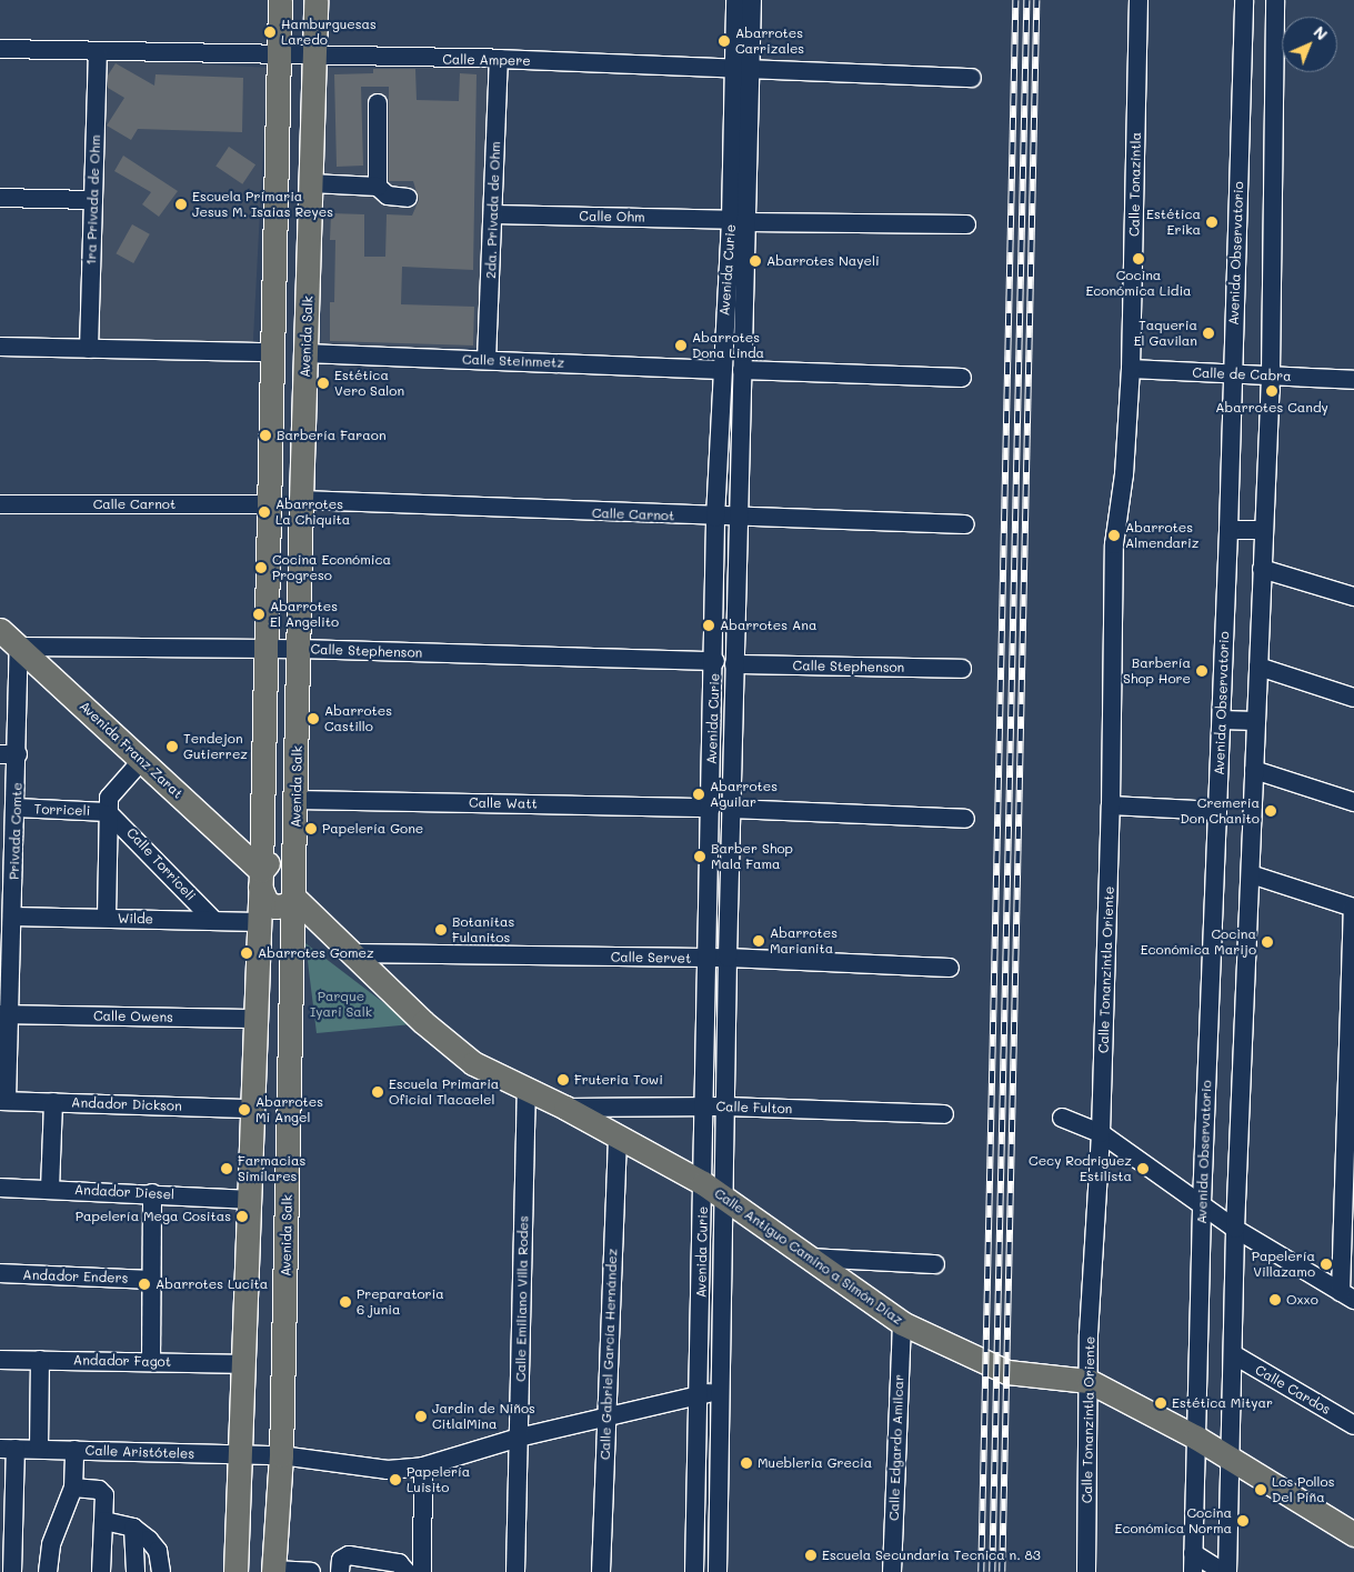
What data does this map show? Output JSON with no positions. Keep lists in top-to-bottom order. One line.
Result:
{"streets":{"main road":["Avenida Salk","Avenida Franz Zarat","Calle Antiguo Camino a Simón Díaz"],"street":["Calle Ampere","Calle Tonazintla","1ra Privada de Ohm","2da. Privada de Ohm","Calle Ohm","Avenida Observatorio","Avenida Curie","Calle Steinmetz","Calle de Cabra","Calle Carnot","Calle Stephenson","Calle Watt","Torriceli","Privada Comte","Calle Torriceli","Wilde","Calle Servet","Calle Tonanzintla Oriente","Calle Owens","Andador Dickson","Calle Fulton","Andador Diesel","Andador Enders","Calle Emiliano Villa Rodes","Calle Gabriel García Hernández","Andador Fagot","Calle Cardos","Calle Edgardo Amilcar","Calle Aristóteles"]},"crossings":[["Calle Ampere","1ra Privada de Ohm"],["Calle Ampere","2da. Privada de Ohm"],["Calle Ampere","Avenida Curie"],["Calle Ampere","Avenida Salk"],["Calle Tonazintla","Calle de Cabra"],["Calle Tonazintla","Calle Tonanzintla Oriente"],["2da. Privada de Ohm","Calle Ohm"],["2da. Privada de Ohm","Calle Steinmetz"],["Calle Ohm","Avenida Curie"],["Avenida Observatorio","Calle de Cabra"],["Avenida Observatorio","Calle Antiguo Camino a Simón Díaz"],["Avenida Curie","Calle Steinmetz"],["Avenida Curie","Calle Carnot"],["Avenida Curie","Calle Stephenson"],["Avenida Curie","Calle Watt"],["Avenida Curie","Calle Servet"],["Avenida Curie","Calle Fulton"],["Avenida Curie","Calle Antiguo Camino a Simón Díaz"],["Avenida Curie","Calle Aristóteles"],["Avenida Salk","Calle Steinmetz"],["Avenida Salk","Calle Carnot"],["Avenida Salk","Calle Stephenson"],["Avenida Salk","Avenida Franz Zarat"],["Avenida Salk","Calle Watt"],["Avenida Salk","Calle Aristóteles"],["Calle de Cabra","Calle Tonanzintla Oriente"],["Calle Stephenson","Avenida Franz Zarat"],["Calle Stephenson","Privada Comte"],["Avenida Franz Zarat","Privada Comte"],["Avenida Franz Zarat","Calle Torriceli"],["Torriceli","Privada Comte"],["Torriceli","Calle Torriceli"],["Privada Comte","Wilde"],["Privada Comte","Calle Owens"],["Privada Comte","Andador Dickson"],["Calle Torriceli","Wilde"],["Calle Tonanzintla Oriente","Calle Antiguo Camino a Simón Díaz"],["Calle Fulton","Calle Antiguo Camino a Simón Díaz"],["Calle Antiguo Camino a Simón Díaz","Calle Gabriel García Hernández"],["Calle Antiguo Camino a Simón Díaz","Calle Edgardo Amilcar"],["Calle Emiliano Villa Rodes","Calle Aristóteles"],["Calle Gabriel García Hernández","Calle Aristóteles"]],"parks":["Parque Iyari Salk"],"places":["Hamburguesas Laredo","Abarrotes Carrizales","Escuela Primaria Jesus M. Isaias Reyes","Estética Erika","Cocina Económica Lidia","Abarrotes Nayeli","Taqueria El Gavilan","Abarrotes Dona Linda","Estética Vero Salon","Abarrotes Candy","Barbería Faraon","Abarrotes La Chiquita","Abarrotes Almendariz","Cocina Económica Progreso","Abarrotes El Angelito","Abarrotes Ana","Barbería Shop Hore","Abarrotes Castillo","Tendejon Gutierrez","Abarrotes Aguilar","Cremeria Don Chanito","Papelería Gone","Barber Shop Mala Fama","Botanitas Fulanitos","Abarrotes Marianita","Cocina Económica Marijo","Abarrotes Gomez","Fruteria Towi","Escuela Primaria Oficial Tlacaelel","Abarrotes Mi Angel","Farmacias Similares","Cecy Rodriguez Estilista","Papelería Mega Cositas","Papelería Villazamo","Abarrotes Lucita","Oxxo","Preparatoria 6 junia","Estética Mityar","Jardin de Niños CitlalMina","Muebleria Grecia","Papelería Luisito","Los Pollos Del Piña","Cocina Económica Norma","Escuela Secundaria Tecnica n. 83"],"north":"top right"}
